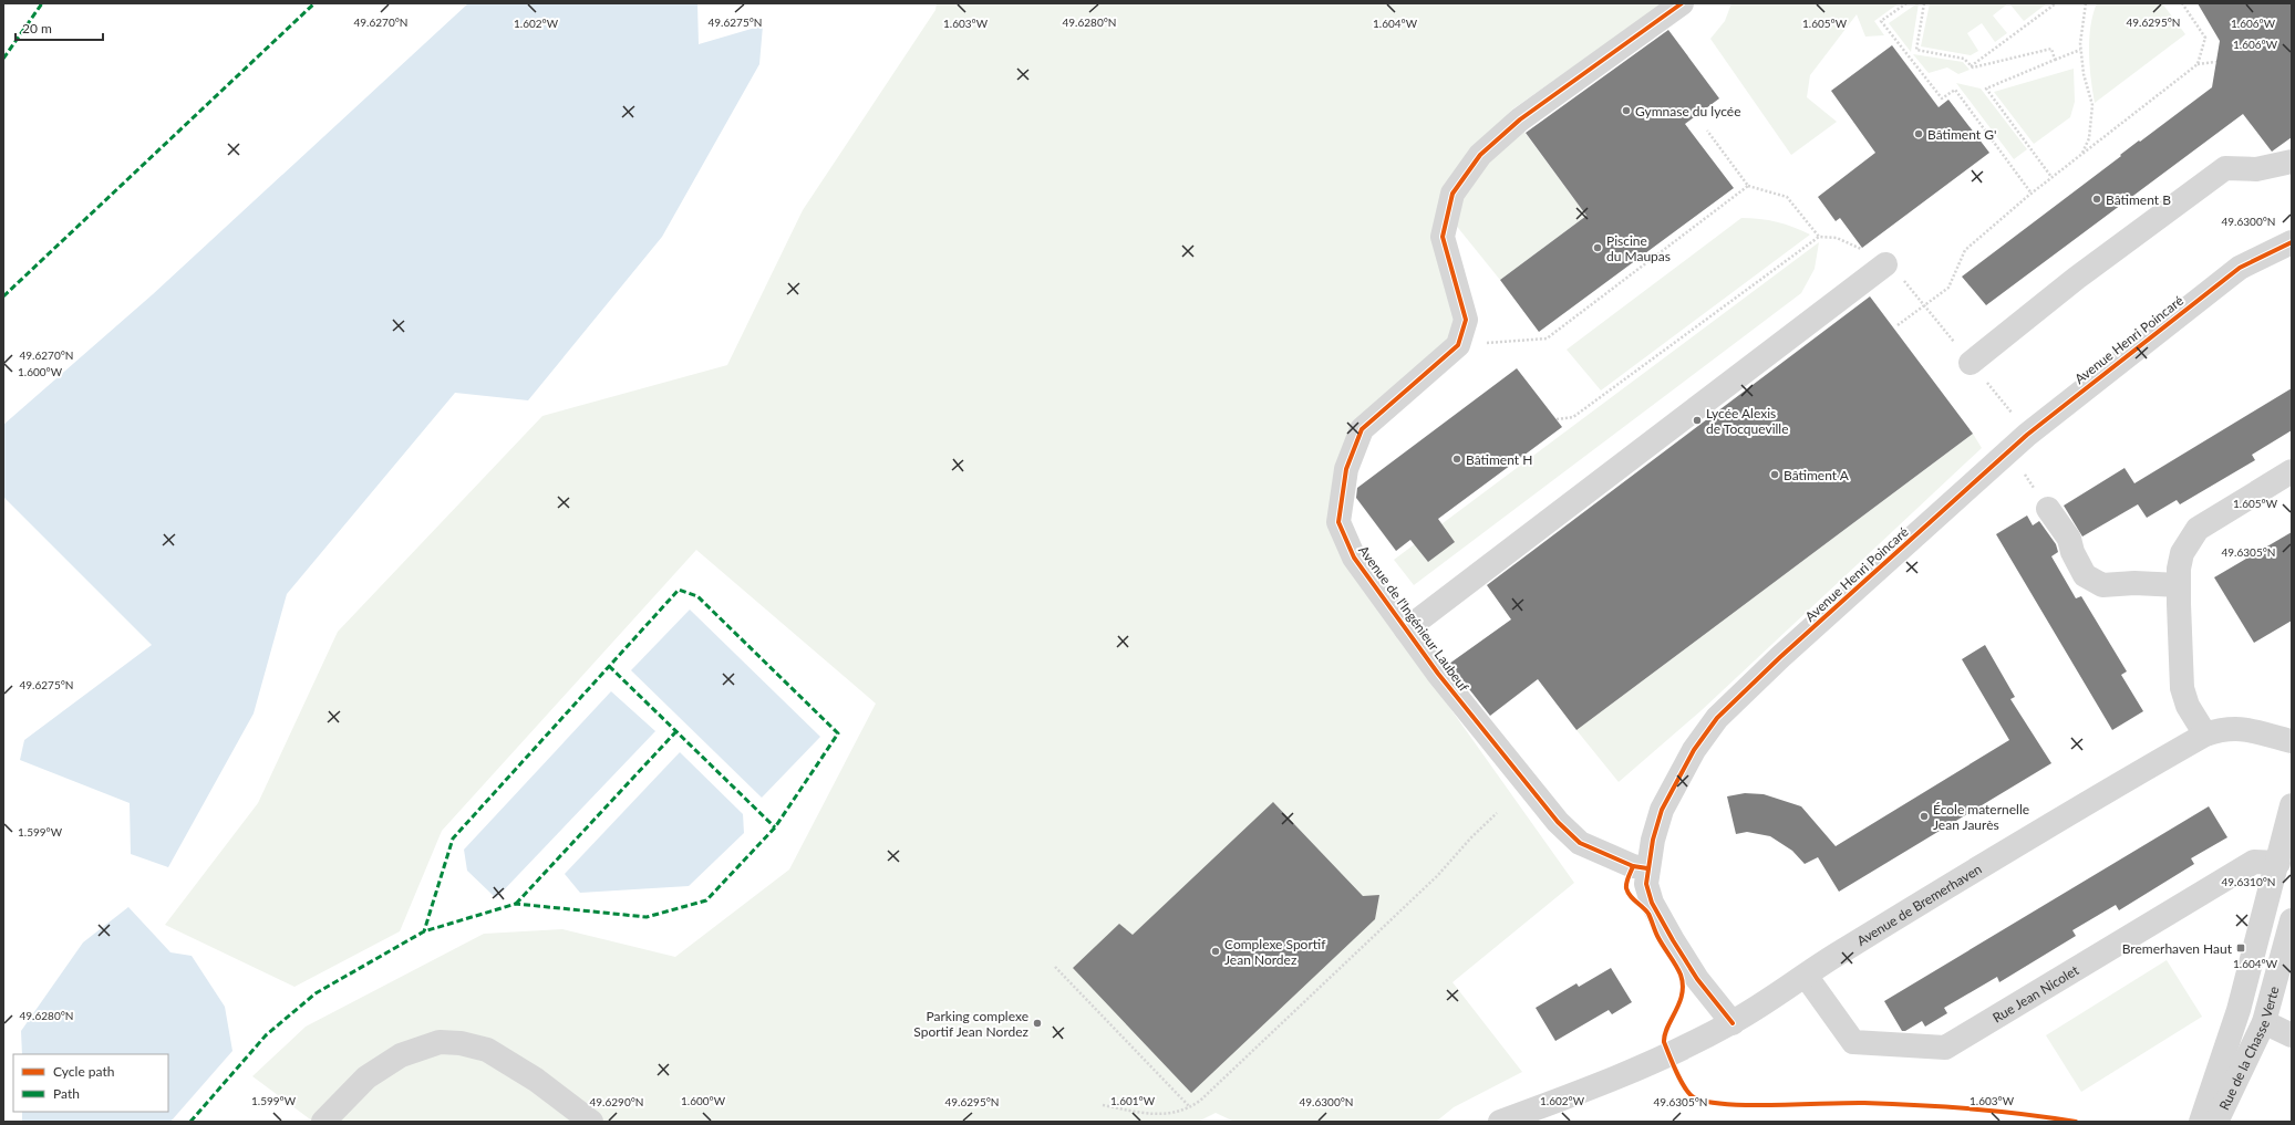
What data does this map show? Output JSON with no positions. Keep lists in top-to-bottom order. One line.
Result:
{"streets":{"street":["Avenue Henri Poincaré","Avenue de l'Ingénieur Laubeuf","Avenue de Bremerhaven","Rue Jean Nicolet","Rue de la Chasse Verte"]},"crossings":[["Avenue Henri Poincaré","Avenue de l'Ingénieur Laubeuf"],["Avenue Henri Poincaré","Avenue de Bremerhaven"],["Avenue de Bremerhaven","Rue Jean Nicolet"],["Rue Jean Nicolet","Rue de la Chasse Verte"]],"places":{"other":["Gymnase du lycée","Bâtiment G'","Bâtiment B","Piscine du Maupas","Lycée Alexis de Tocqueville","Bâtiment H","Bâtiment A","École maternelle Jean Jaurès","Complexe Sportif Jean Nordez","Parking complexe Sportif Jean Nordez"],"transit":["Bremerhaven Haut"]},"legend":["Cycle path","Path"],"scale_bar":"20 m","coordinates":["49.6270°N","49.6275°N","49.6280°N","49.6295°N","1.602°W","1.603°W","1.604°W","1.605°W","1.606°W","49.6300°N","1.600°W","49.6305°N","1.599°W","49.6310°N","1.601°W","49.6290°N"]}
